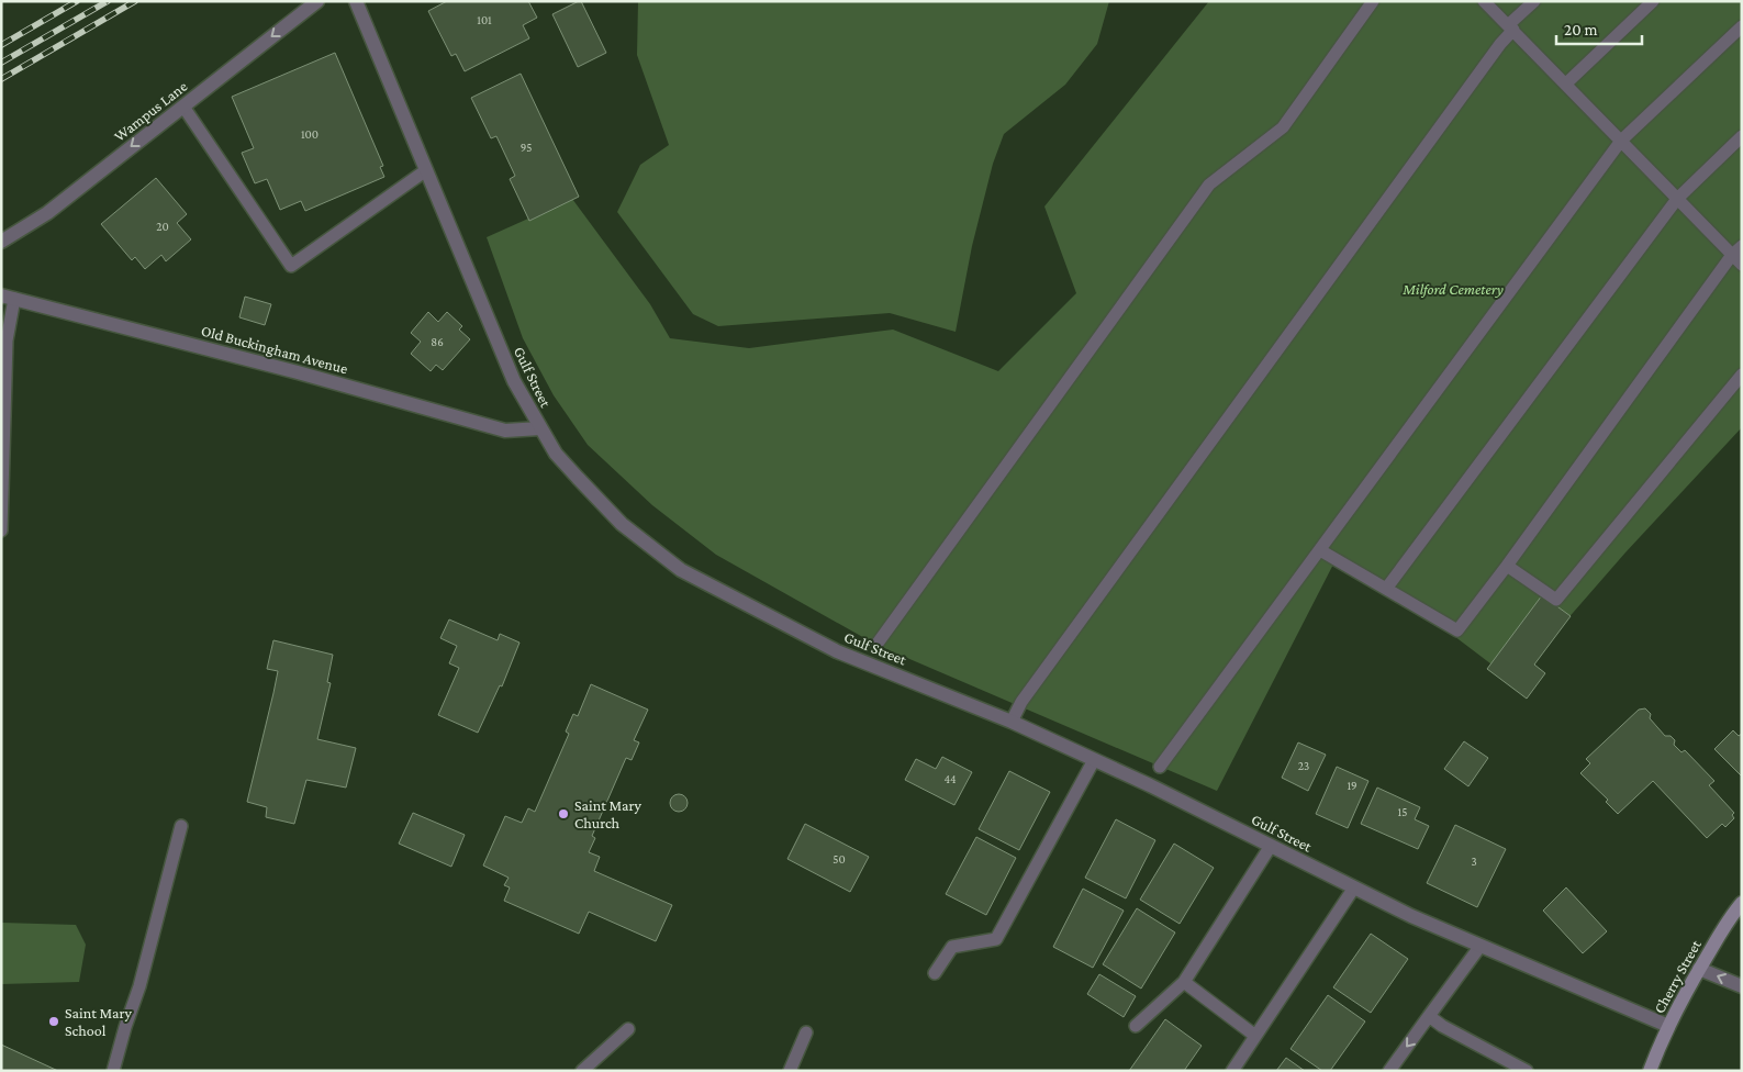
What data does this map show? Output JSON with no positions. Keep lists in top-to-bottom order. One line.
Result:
{"streets":{"main road":["Cherry Street"],"street":["Wampus Lane","Old Buckingham Avenue","Gulf Street"]},"crossings":[["Old Buckingham Avenue","Gulf Street"],["Gulf Street","Cherry Street"]],"one_way":["Wampus Lane"],"parks":["Milford Cemetery"],"places":["Saint Mary Church","Saint Mary School"],"house_numbers":["101","100","95","20","86","23","44","19","15","50","3"],"scale_bar":"20 m"}
